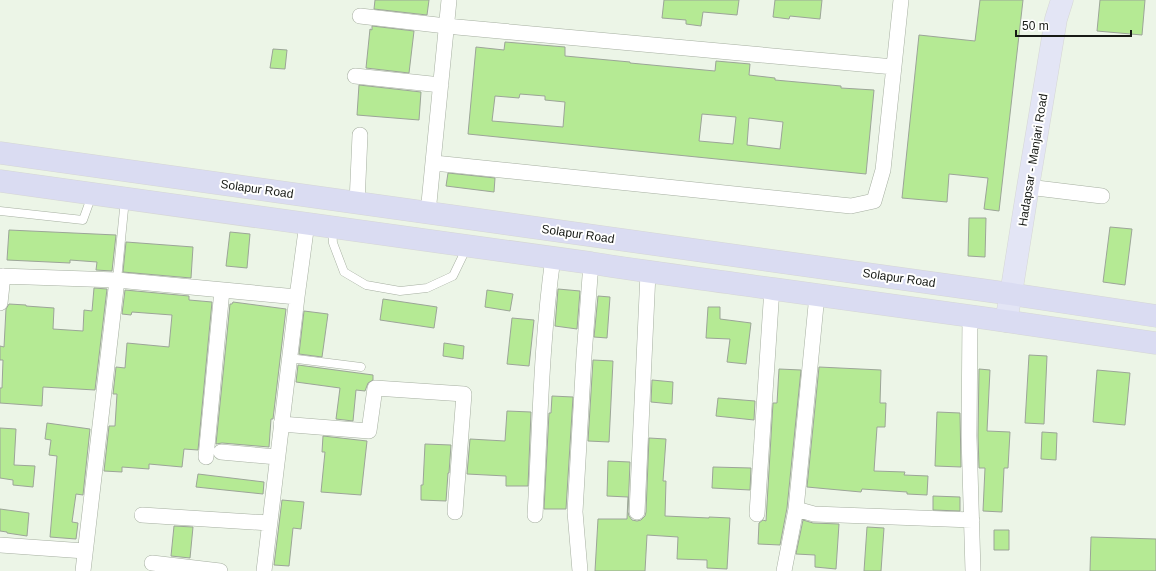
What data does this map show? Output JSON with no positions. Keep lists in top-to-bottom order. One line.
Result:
{"streets":{"highway":["Solapur Road"],"main road":["Hadapsar - Manjari Road"]},"crossings":[["Hadapsar - Manjari Road","Solapur Road"]],"scale_bar":"50 m"}
